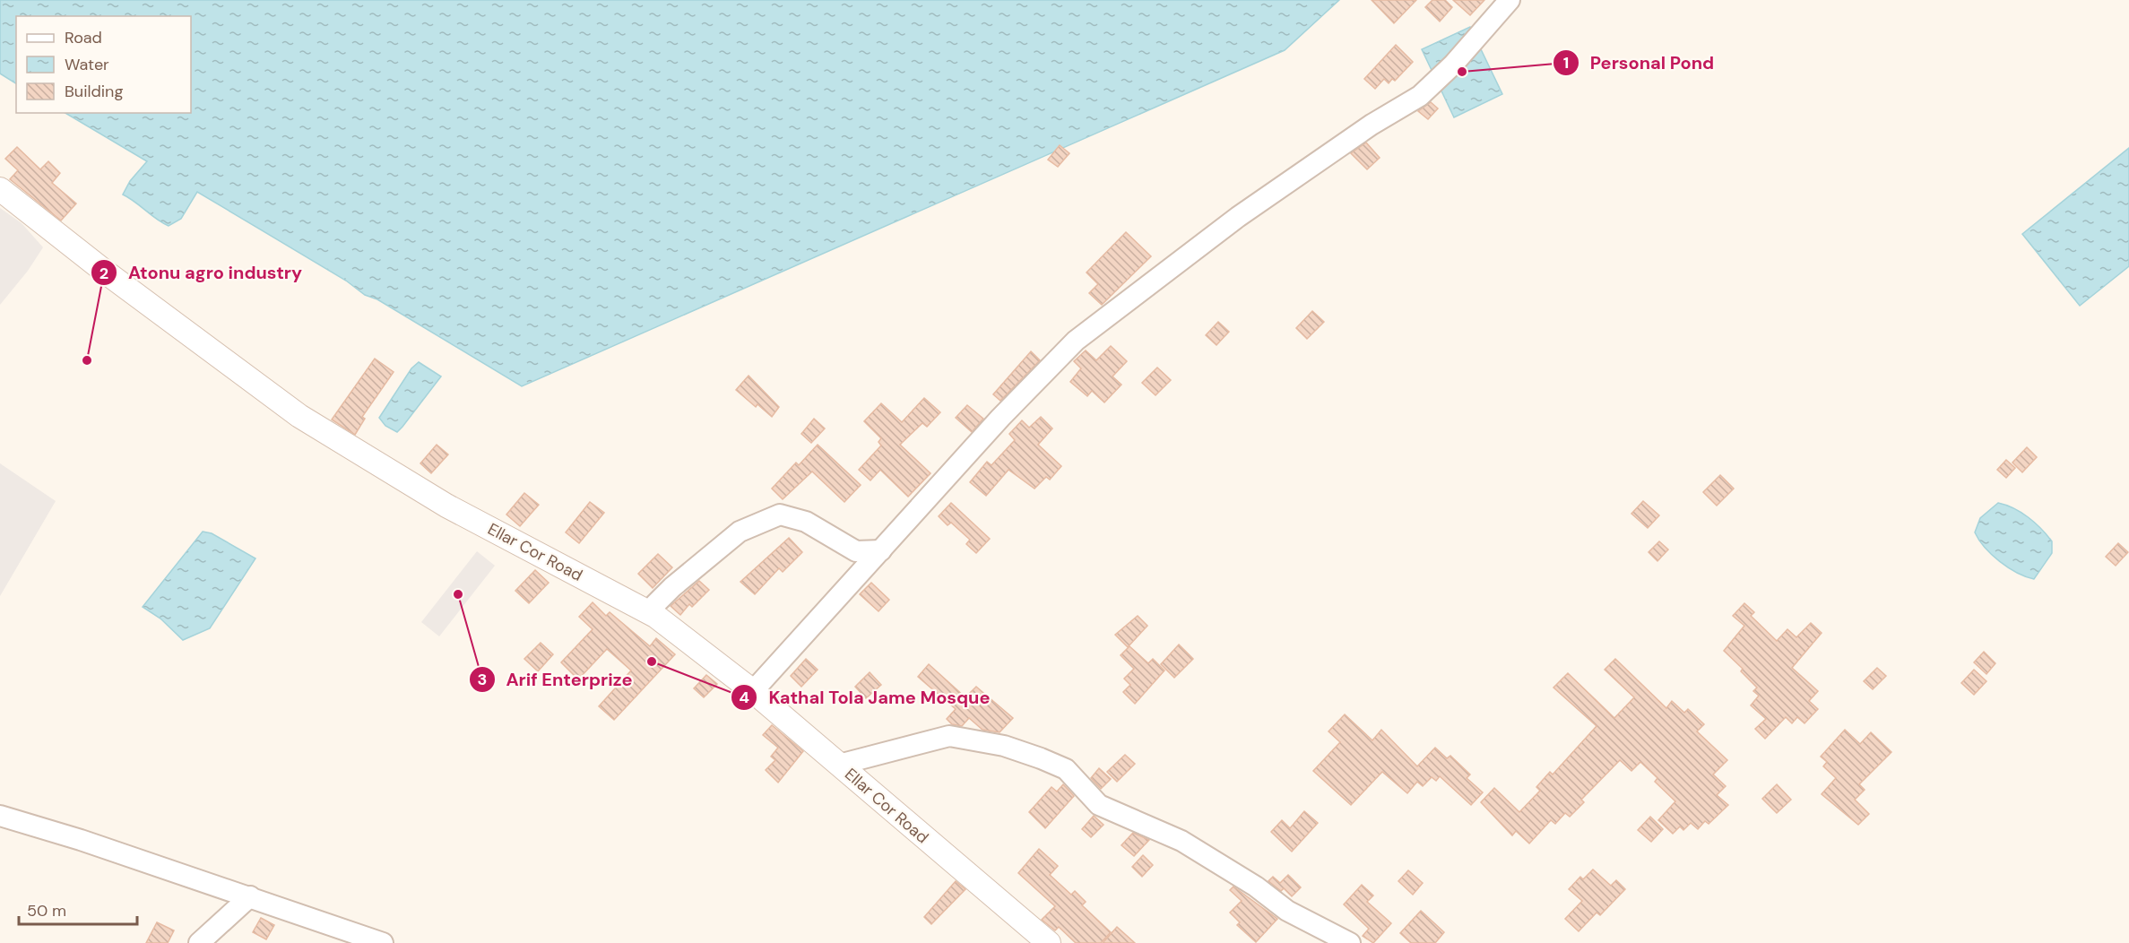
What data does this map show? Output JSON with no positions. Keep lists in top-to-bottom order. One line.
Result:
{"streets":{"main road":["Ellar Cor Road"]},"places":["Personal Pond","Atonu agro industry","Arif Enterprize","Kathal Tola Jame Mosque"],"legend":["Road","Water","Building"],"scale_bar":"50 m"}
